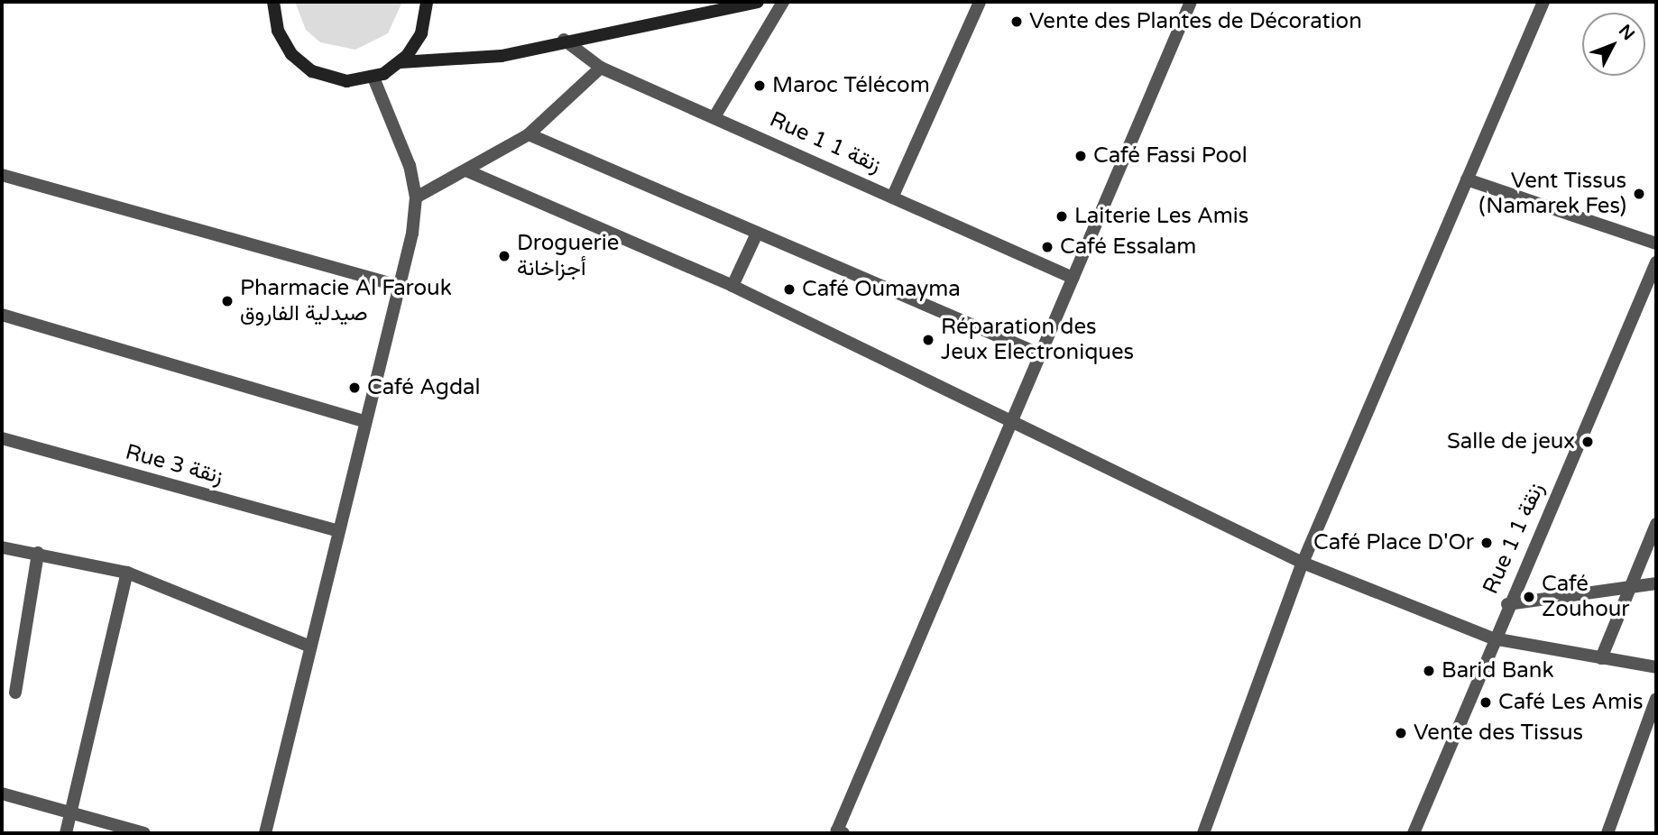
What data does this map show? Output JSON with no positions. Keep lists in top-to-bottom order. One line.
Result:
{"streets":{"street":["Rue 1 زنقة 1","Rue 3 زنقة"]},"places":["Vente des Plantes de Décoration","Maroc Télécom","Café Fassi Pool","Vent Tissus (Namarek Fes)","Laiterie Les Amis","Café Essalam","Droguerie أجزاخانة","Café Oumayma","Pharmacie Al Farouk صيدلية الفاروق","Réparation des Jeux Electroniques","Café Agdal","Salle de jeux","Café Place D'Or","Café Zouhour","Barid Bank","Café Les Amis","Vente des Tissus"],"north":"top right"}
